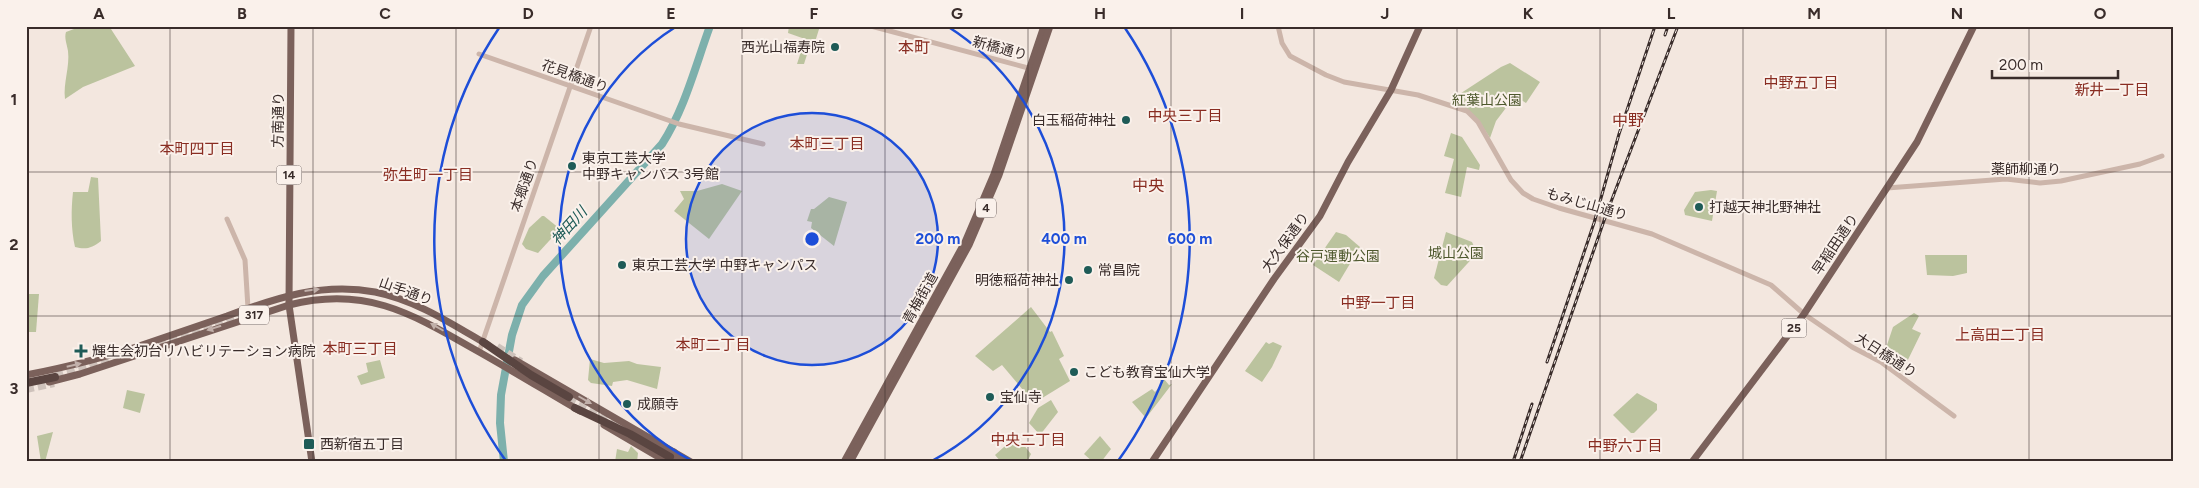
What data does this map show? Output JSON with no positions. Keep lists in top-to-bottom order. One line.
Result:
{"streets":{"main road":["方南通り","14","4","大久保通り","早稲田通り","山手通り","青梅街道","317","25"],"street":["新橋通り","花見橋通り","薬師柳通り","本郷通り","もみじ山通り","大日橋通り"]},"crossings":[["新橋通り","青梅街道"],["花見橋通り","本郷通り"],["方南通り","山手通り"],["薬師柳通り","早稲田通り"],["本郷通り","山手通り"],["もみじ山通り","大久保通り"],["もみじ山通り","早稲田通り"],["もみじ山通り","大日橋通り"],["早稲田通り","大日橋通り"]],"districts":["本町","中野五丁目","新井一丁目","中央三丁目","中野","本町三丁目","本町四丁目","弥生町一丁目","中央","中野一丁目","上高田二丁目","本町二丁目","本町三丁目","中央二丁目","中野六丁目"],"water":["神田川"],"parks":["紅葉山公園","城山公園","谷戸運動公園"],"places":{"other":["西光山福寿院","白玉稲荷神社","東京工芸大学 中野キャンパス 3号館","打越天神北野神社","東京工芸大学 中野キャンパス","常昌院","明徳稲荷神社","こども教育宝仙大学","宝仙寺","成願寺"],"health":["輝生会初台リハビリテーション病院"],"transit":["西新宿五丁目"]},"scale_bar":"200 m","grid":{"columns":["A","B","C","D","E","F","G","H","I","J","K","L","M","N","O"],"rows":["1","2","3"]},"rings":["200 m","400 m","600 m"]}
